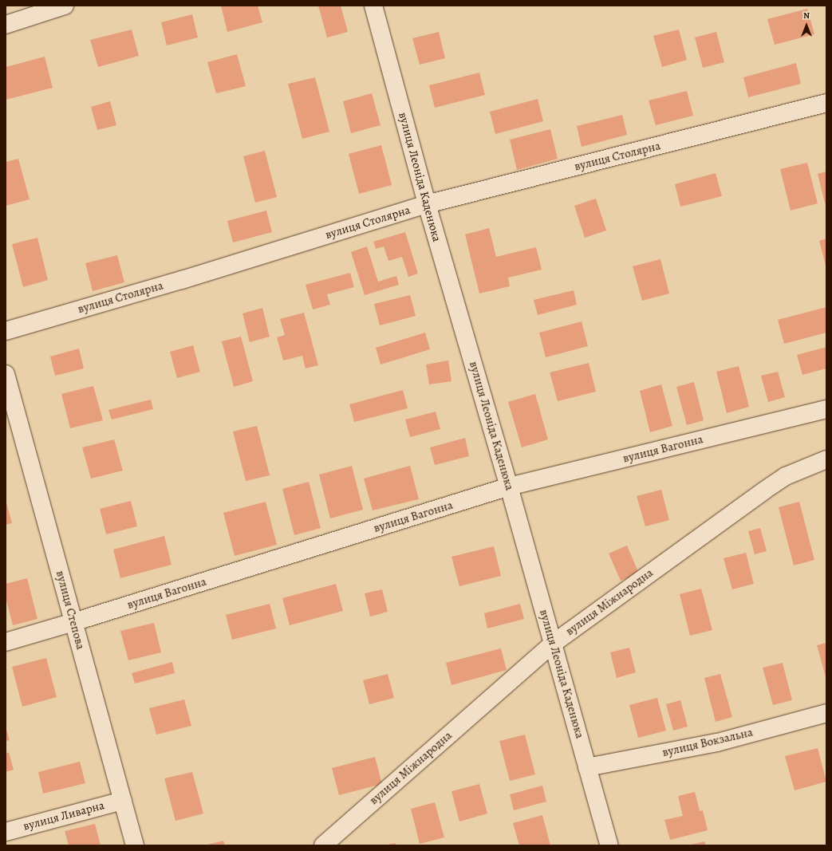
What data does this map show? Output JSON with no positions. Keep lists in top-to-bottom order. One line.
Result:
{"streets":{"street":["вулиця Столярна","вулиця Леоніда Каденюка","вулиця Вагонна","вулиця Міжнародна","вулиця Степова","вулиця Вокзальна","вулиця Ливарна"]},"crossings":[["вулиця Столярна","вулиця Леоніда Каденюка"],["вулиця Леоніда Каденюка","вулиця Вагонна"],["вулиця Леоніда Каденюка","вулиця Міжнародна"],["вулиця Леоніда Каденюка","вулиця Вокзальна"],["вулиця Вагонна","вулиця Степова"],["вулиця Степова","вулиця Ливарна"]],"north":"top"}
